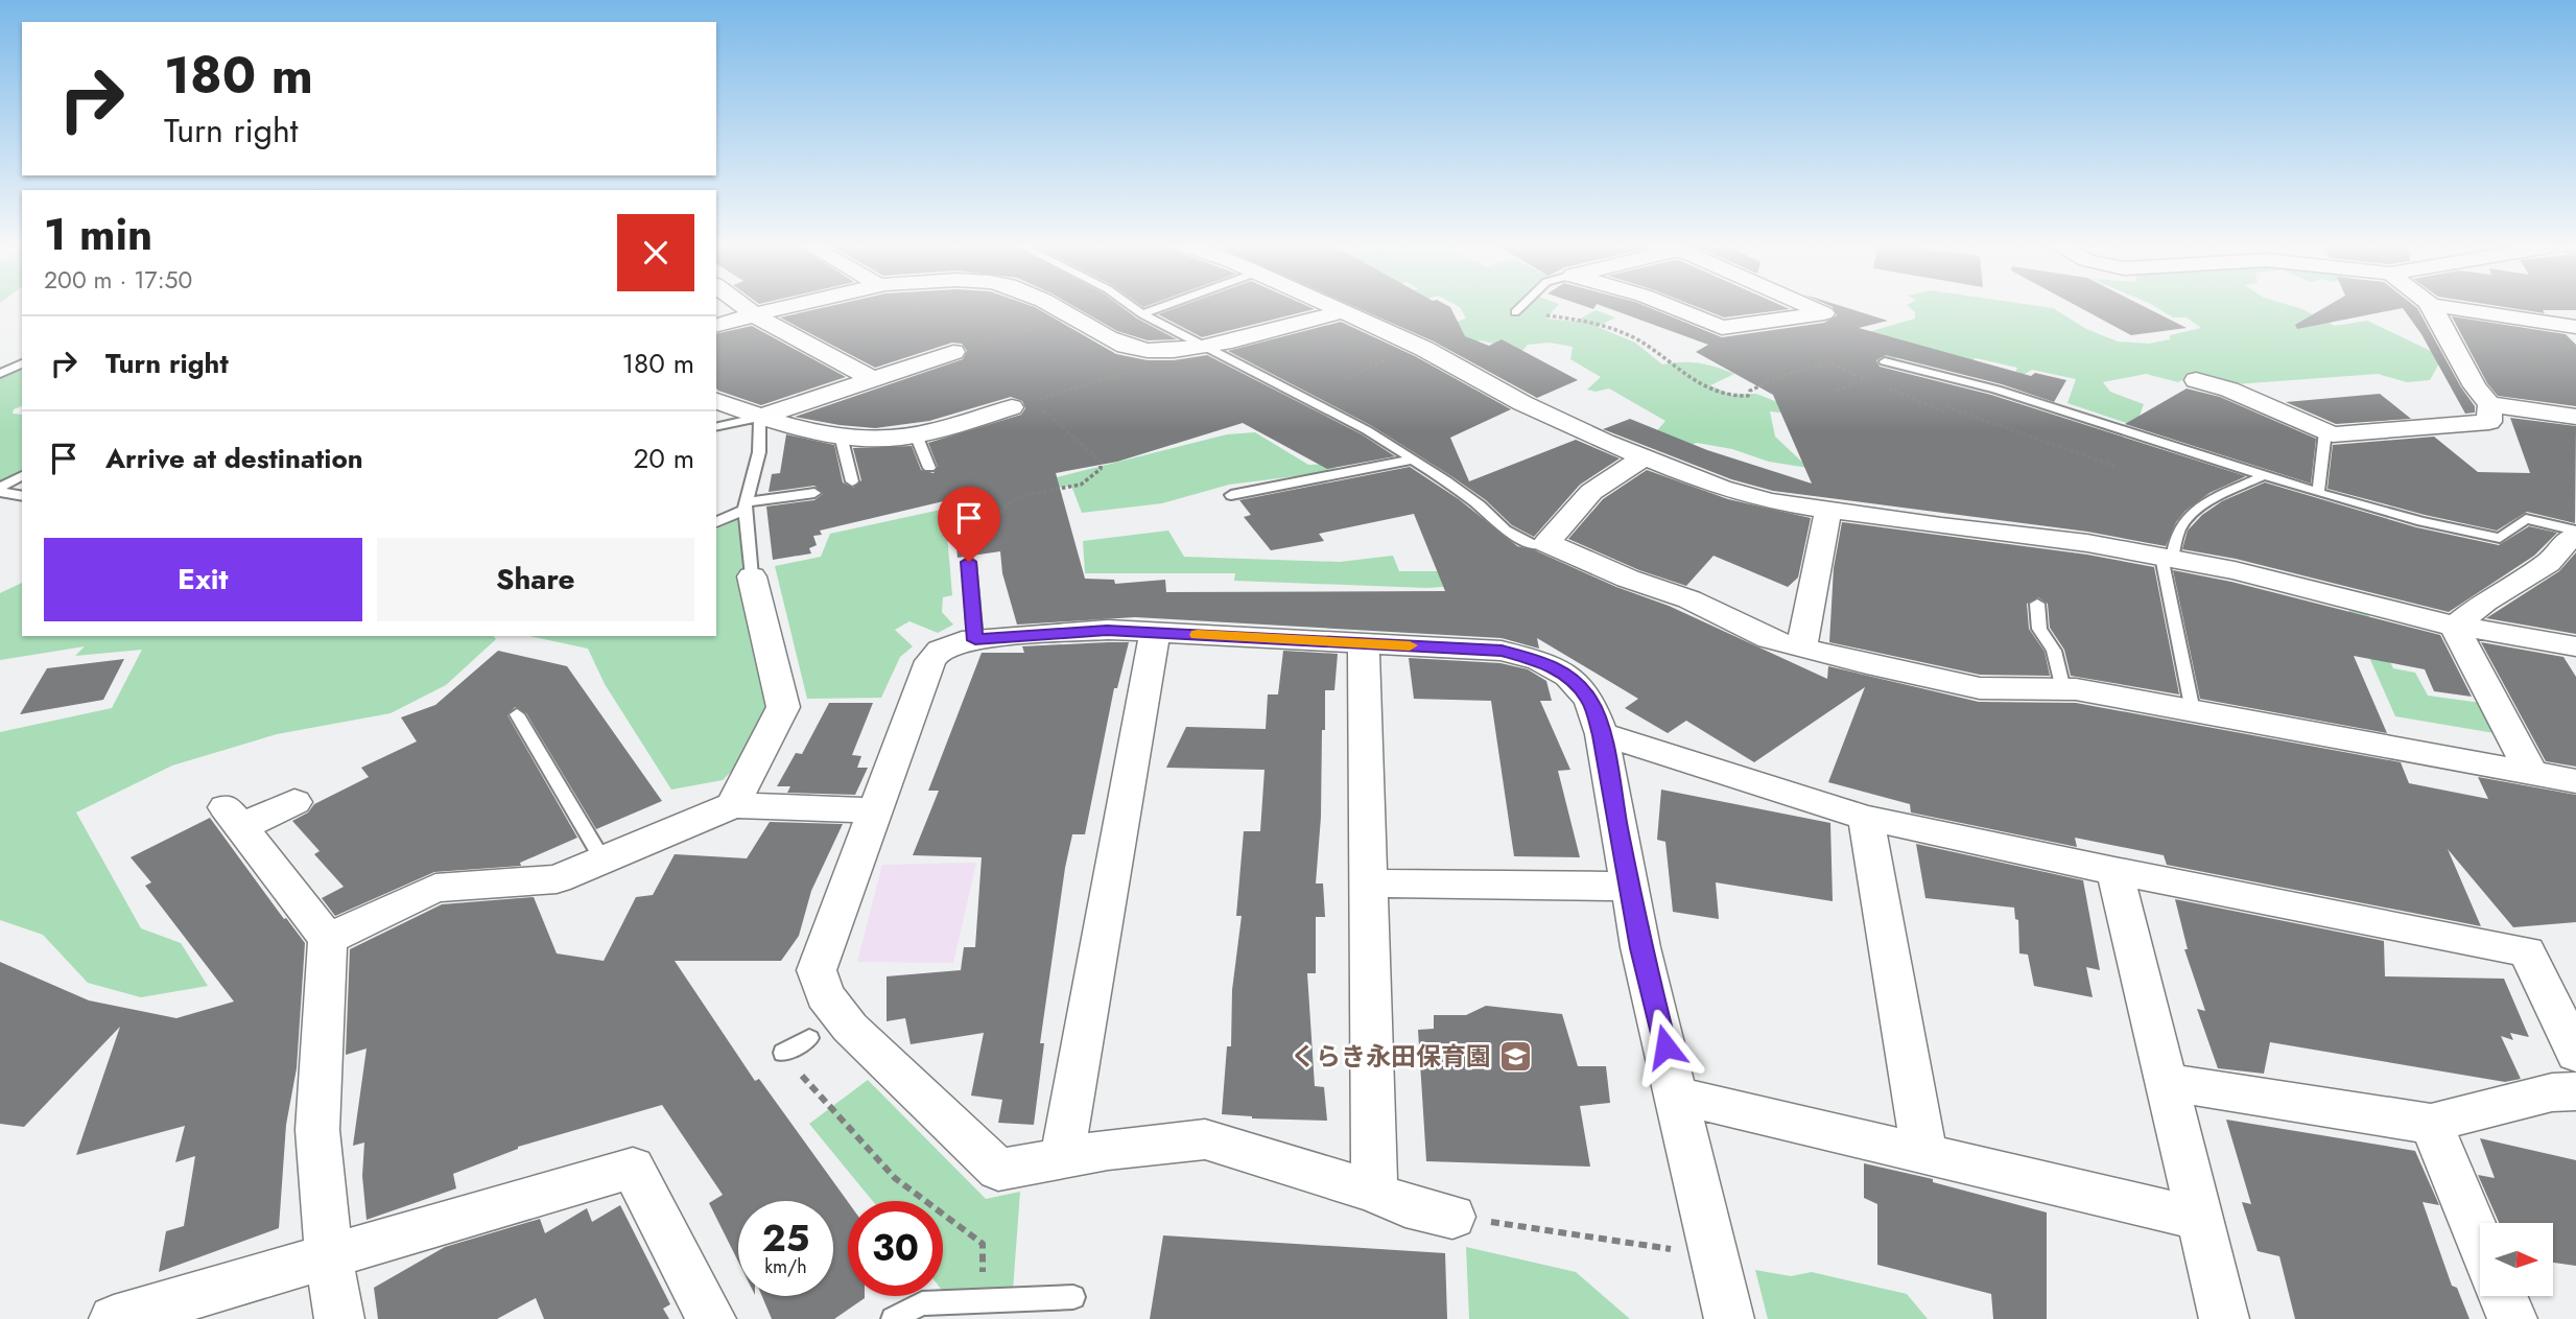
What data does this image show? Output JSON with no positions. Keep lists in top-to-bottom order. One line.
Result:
{"places":{"school or university":["くらき永田保育園"]},"north":"right","page":{"turn":["180 m","Turn right"],"heading":["1 min","200 m · 17:50"],"list":[{"name":"Turn right","value":"180 m"},{"name":"Arrive at destination","value":"20 m"}],"buttons":["Exit","Share"],"speed":"25 km/h","limit":"30"}}
